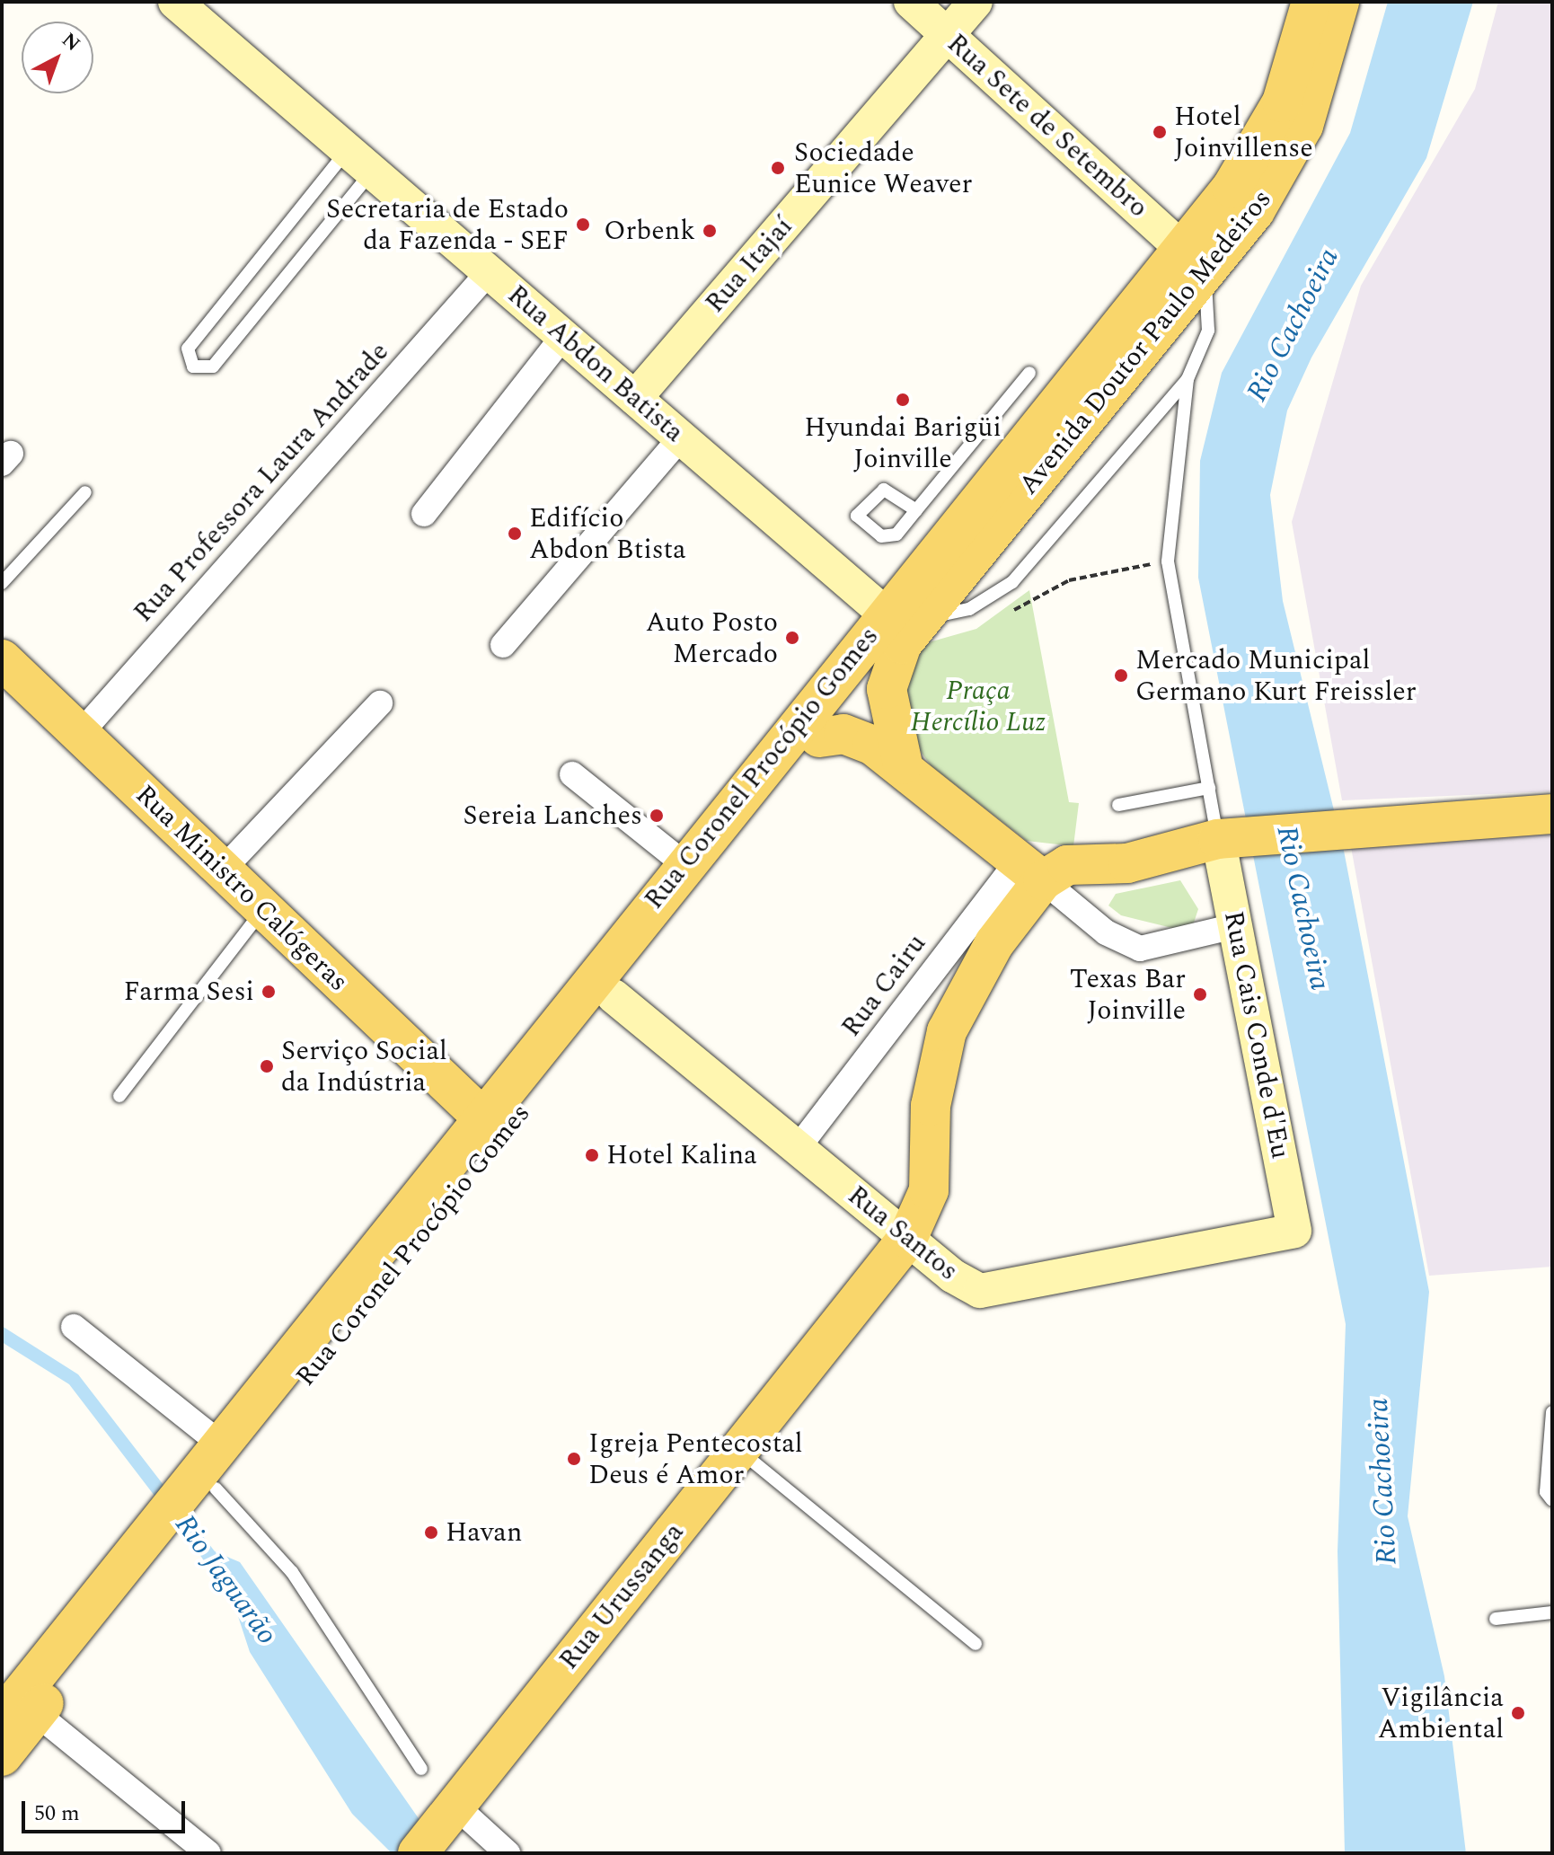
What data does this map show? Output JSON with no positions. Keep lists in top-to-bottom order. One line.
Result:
{"streets":{"main road":["Avenida Doutor Paulo Medeiros","Rua Coronel Procópio Gomes","Rua Ministro Calógeras","Rua Urussanga"],"street":["Rua Sete de Setembro","Rua Itajaí","Rua Abdon Batista","Rua Professora Laura Andrade","Rua Cairu","Rua Cais Conde d'Eu","Rua Santos"]},"crossings":[["Rua Sete de Setembro","Rua Itajaí"],["Rua Sete de Setembro","Avenida Doutor Paulo Medeiros"],["Rua Itajaí","Rua Abdon Batista"],["Avenida Doutor Paulo Medeiros","Rua Abdon Batista"],["Avenida Doutor Paulo Medeiros","Rua Coronel Procópio Gomes"],["Rua Abdon Batista","Rua Professora Laura Andrade"],["Rua Abdon Batista","Rua Coronel Procópio Gomes"],["Rua Professora Laura Andrade","Rua Ministro Calógeras"],["Rua Coronel Procópio Gomes","Rua Ministro Calógeras"],["Rua Coronel Procópio Gomes","Rua Santos"],["Rua Cairu","Rua Santos"],["Rua Cairu","Rua Urussanga"],["Rua Cais Conde d'Eu","Rua Santos"],["Rua Santos","Rua Urussanga"]],"water":["Rio Cachoeira","Rio Jaguarão"],"parks":["Praça Hercílio Luz"],"places":["Hotel Joinvillense","Sociedade Eunice Weaver","Secretaria de Estado da Fazenda - SEF","Orbenk","Hyundai Barigüi Joinville","Edifício Abdon Btista","Auto Posto Mercado","Mercado Municipal Germano Kurt Freissler","Sereia Lanches","Farma Sesi","Texas Bar Joinville","Serviço Social da Indústria","Hotel Kalina","Igreja Pentecostal Deus é Amor","Havan","Vigilância Ambiental"],"scale_bar":"50 m","north":"top right"}
